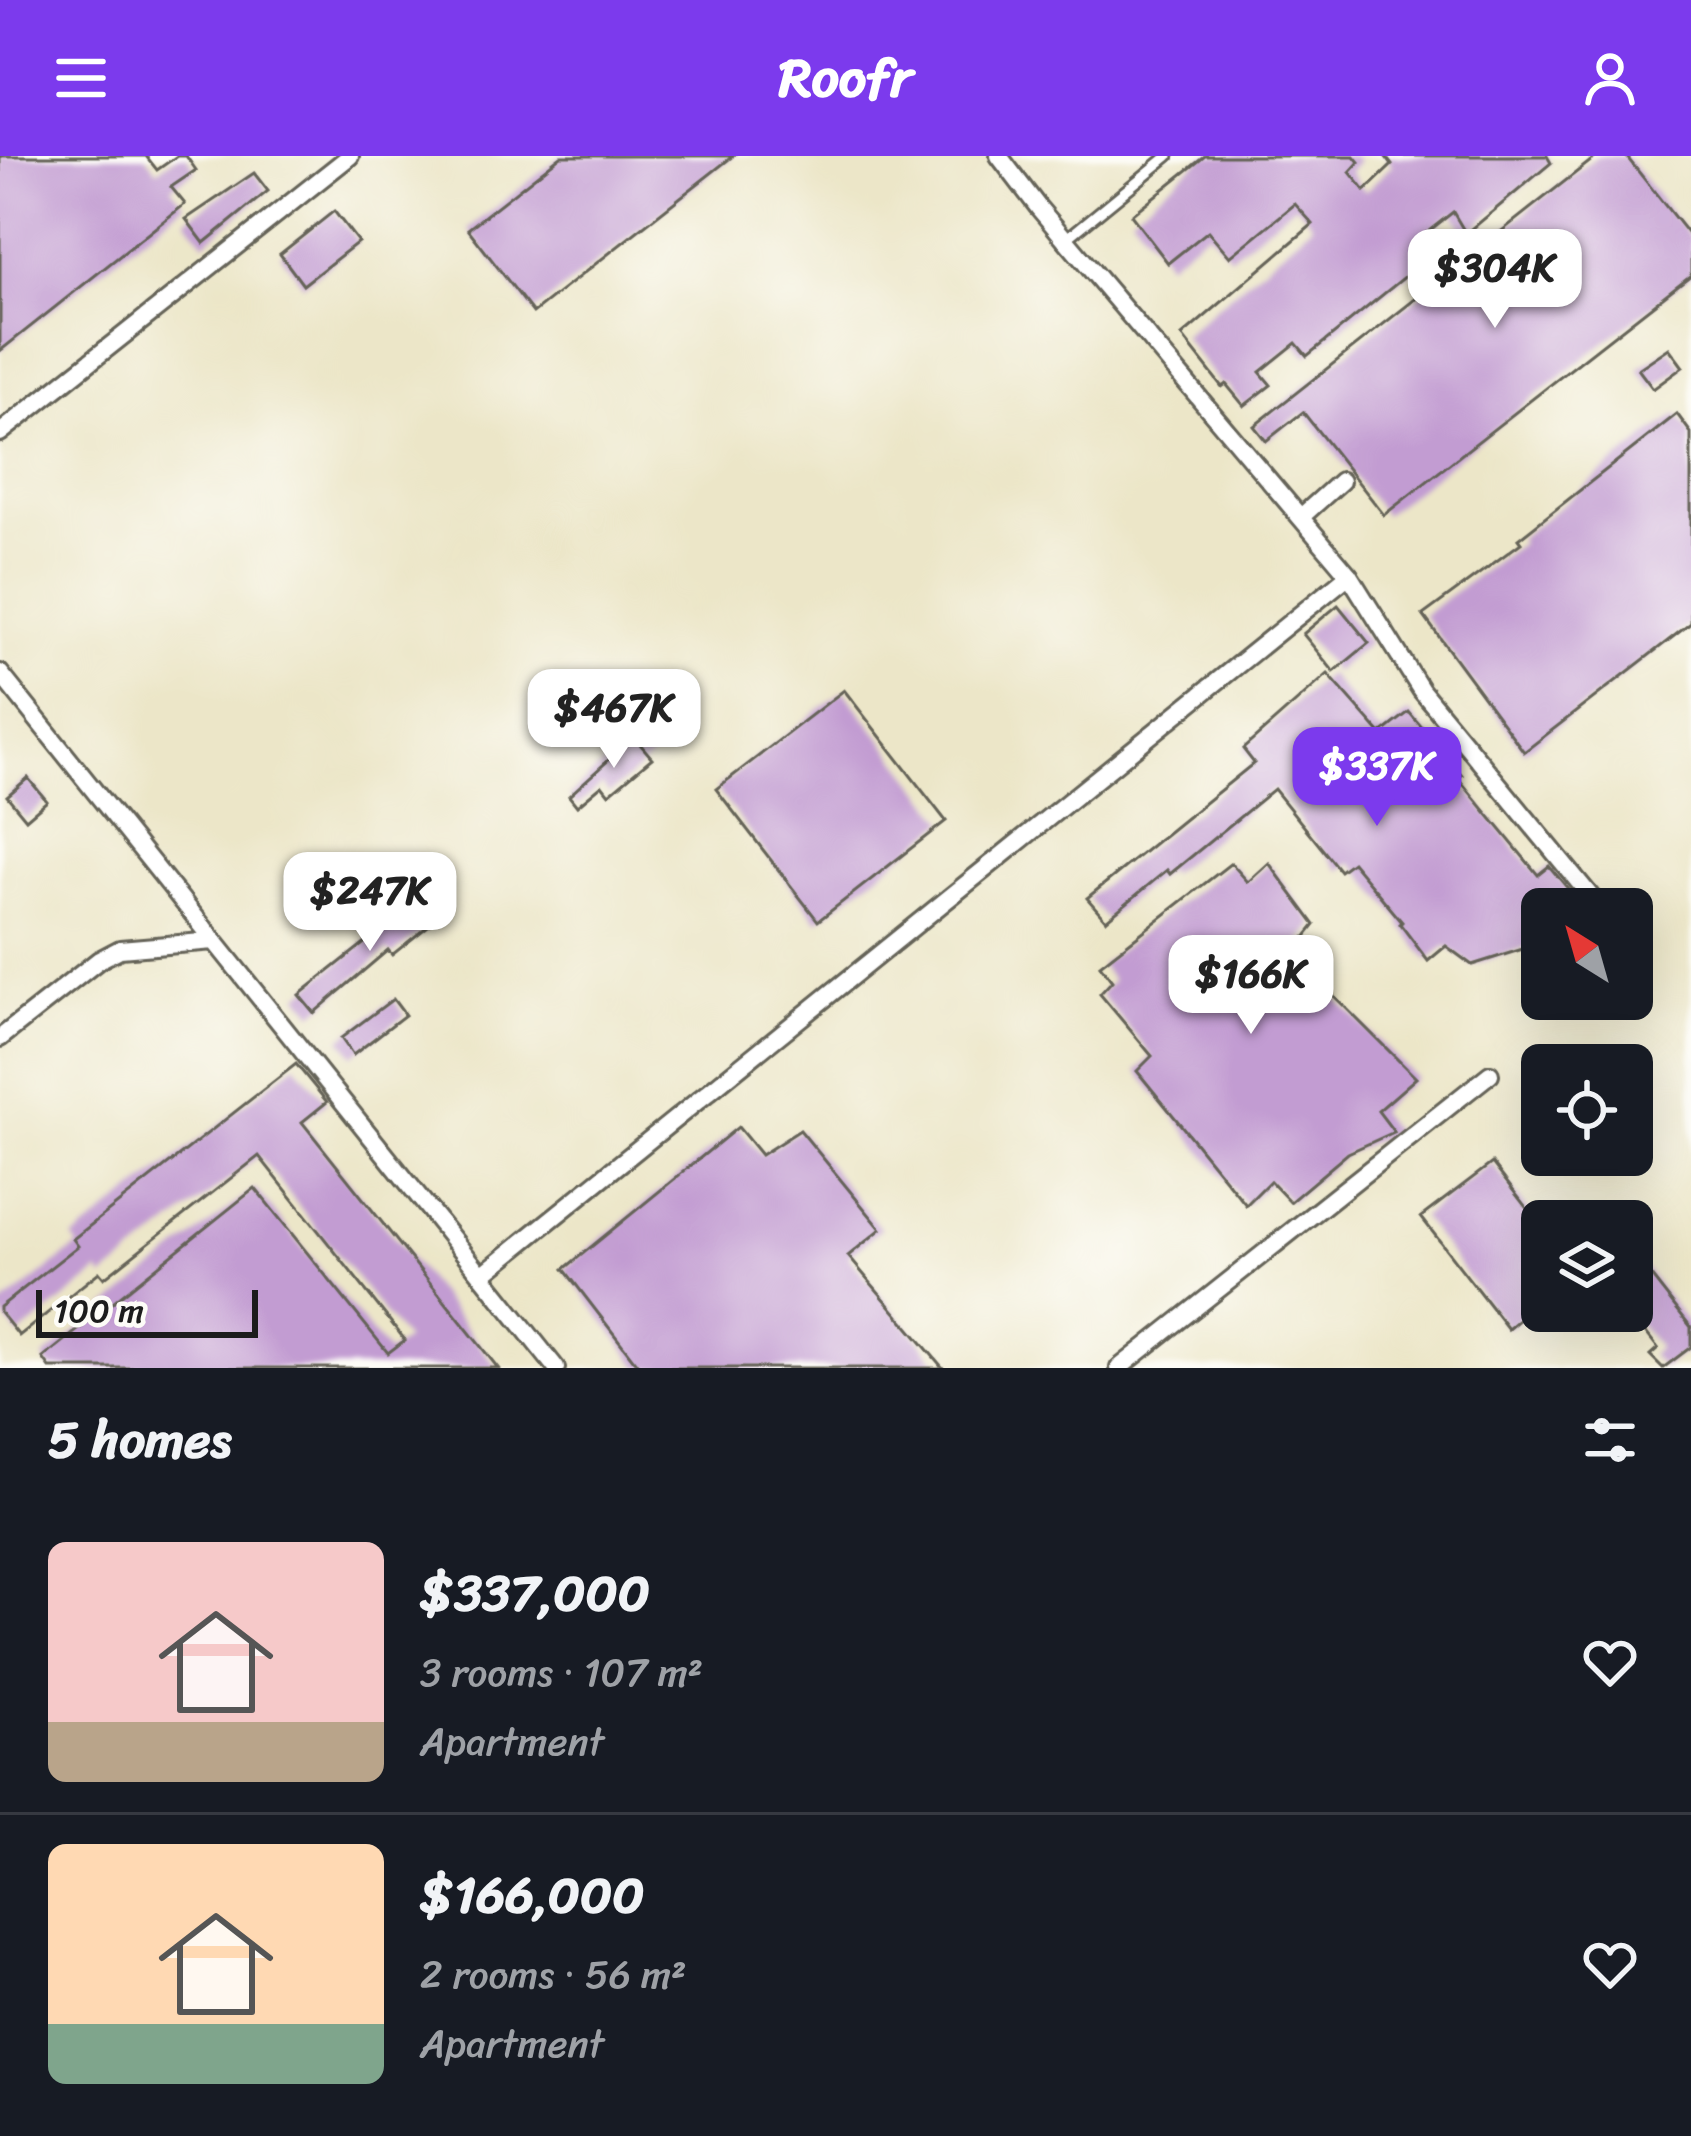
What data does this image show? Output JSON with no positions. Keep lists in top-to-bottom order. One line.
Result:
{"scale_bar":"100 m","north":"top left","page":{"header":"Roofr","price":["$304K","$467K","$337K","$247K","$166K"],"scale":"100 m","heading":"5 homes","list":[{"name":"$337,000","note":"3 rooms · 107 m² · Apartment"},{"name":"$166,000","note":"2 rooms · 56 m² · Apartment"}]}}
